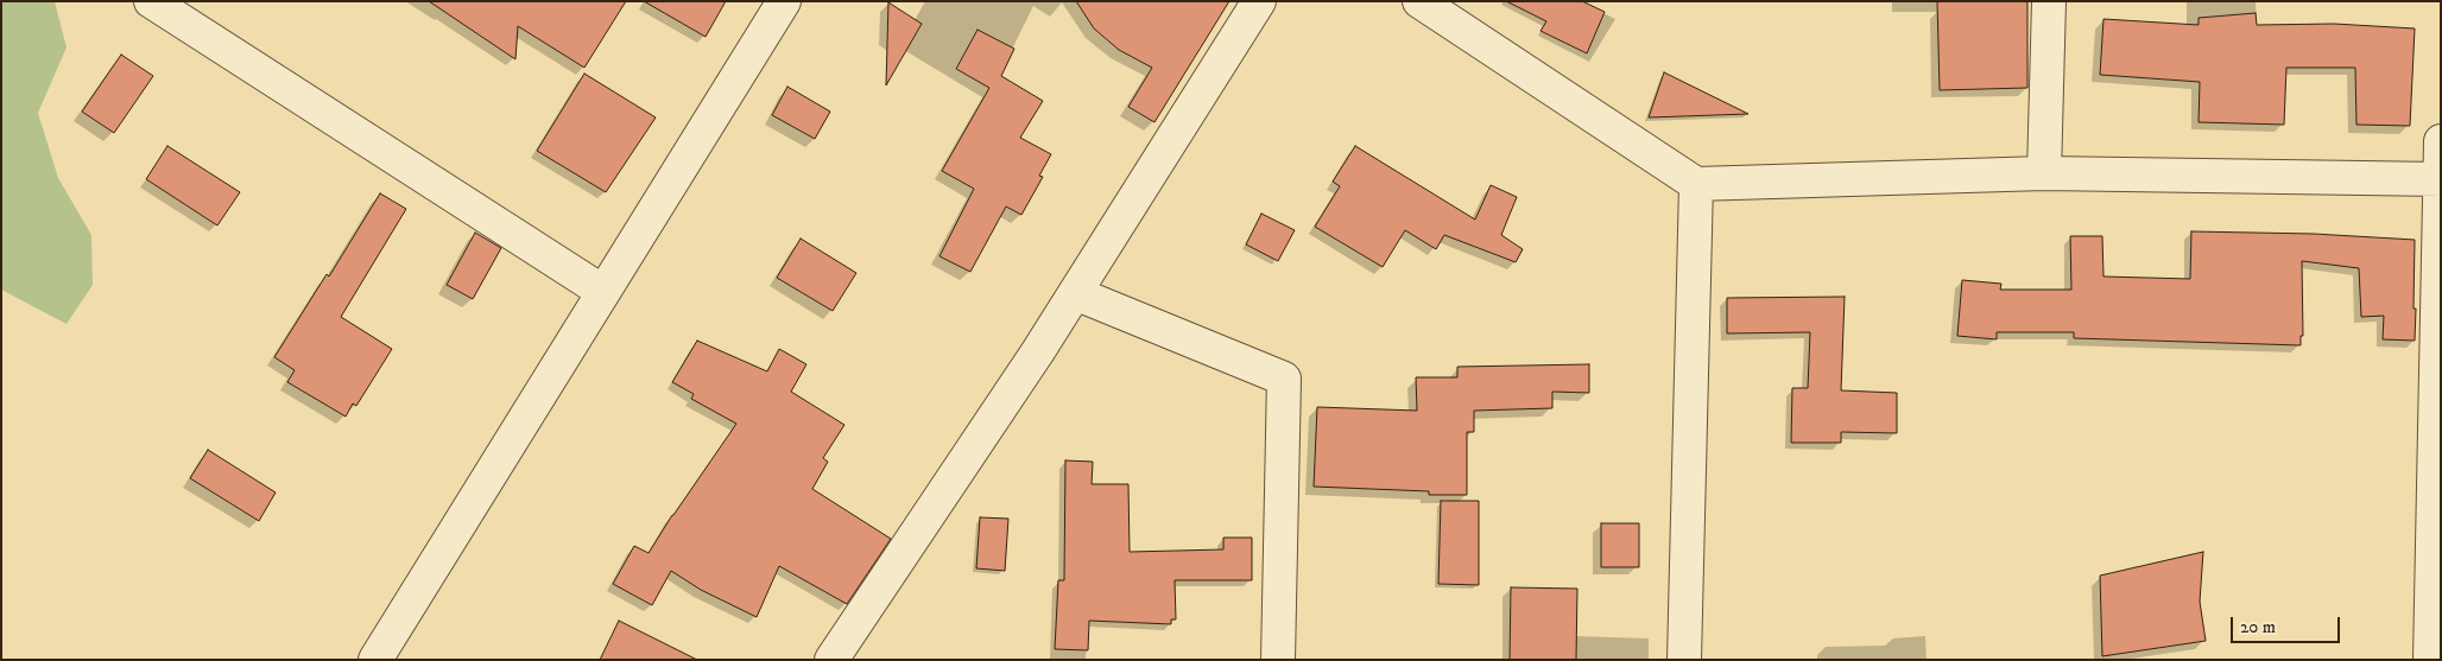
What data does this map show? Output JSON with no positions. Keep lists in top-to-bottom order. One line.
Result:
{"scale_bar":"20 m"}
